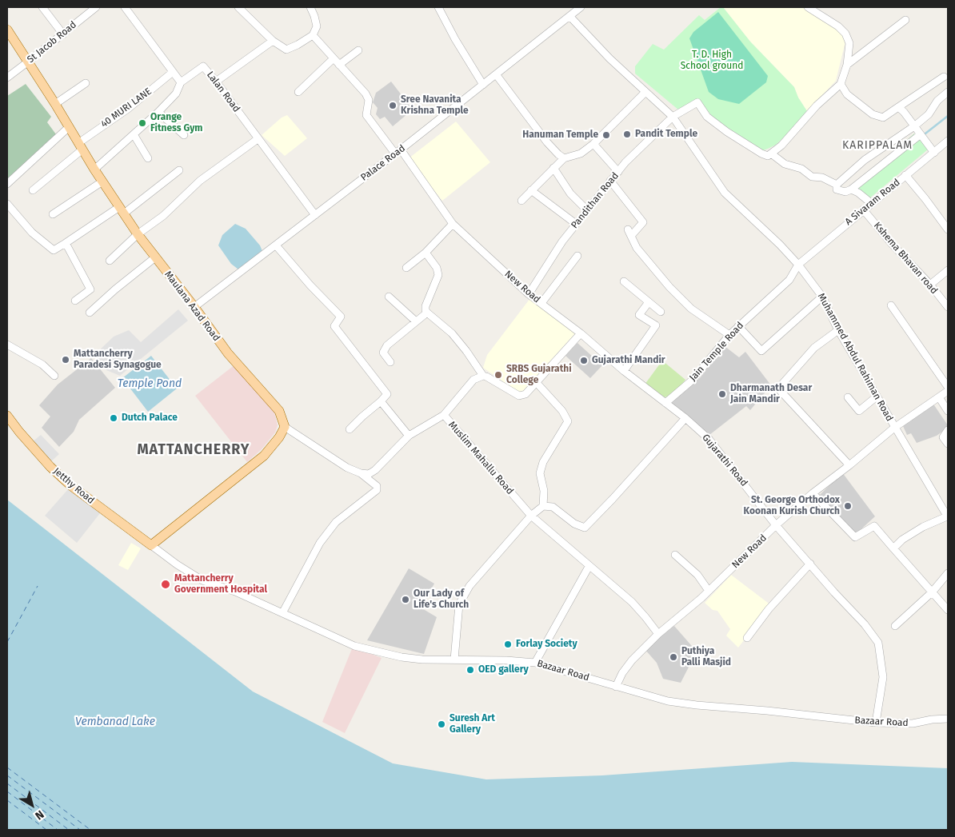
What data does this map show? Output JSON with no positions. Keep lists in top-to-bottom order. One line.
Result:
{"streets":{"main road":["Maulana Azad Road","Jetthy Road"],"street":["St Jacob Road","Lalan Road","40 MURI LANE","Palace Road","Pandithan Road","A Sivaram Road","Kshema Bhavan road","New Road","Jain Temple Road","Muhammed Abdul Rahiman Road","Muslim Mahallu Road","Gujarathi Road","Bazaar Road"]},"crossings":[["St Jacob Road","Maulana Azad Road"],["Lalan Road","Palace Road"],["40 MURI LANE","Maulana Azad Road"],["Palace Road","New Road"],["Palace Road","Maulana Azad Road"],["Palace Road","Muhammed Abdul Rahiman Road"],["Pandithan Road","New Road"],["Pandithan Road","Muhammed Abdul Rahiman Road"],["A Sivaram Road","Kshema Bhavan road"],["A Sivaram Road","Jain Temple Road"],["A Sivaram Road","Muhammed Abdul Rahiman Road"],["New Road","Jain Temple Road"],["New Road","Muhammed Abdul Rahiman Road"],["New Road","Muslim Mahallu Road"],["New Road","Gujarathi Road"],["New Road","Bazaar Road"],["Jain Temple Road","Muhammed Abdul Rahiman Road"],["Jain Temple Road","Gujarathi Road"],["Gujarathi Road","Bazaar Road"],["Jetthy Road","Bazaar Road"]],"districts":["KARIPPALAM","MATTANCHERRY"],"water":["Temple Pond","Vembanad Lake"],"parks":["T. D. High School ground"],"places":["Sree Navanita Krishna Temple","Orange Fitness Gym","Pandit Temple","Hanuman Temple","Mattancherry Paradesi Synagogue","Gujarathi Mandir","SRBS Gujarathi College","Dharmanath Desar Jain Mandir","Dutch Palace","St. George Orthodox Koonan Kurish Church","Mattancherry Government Hospital","Our Lady of Life's Church","Forlay Society","Puthiya Palli Masjid","OED gallery","Suresh Art Gallery"],"north":"bottom right"}
